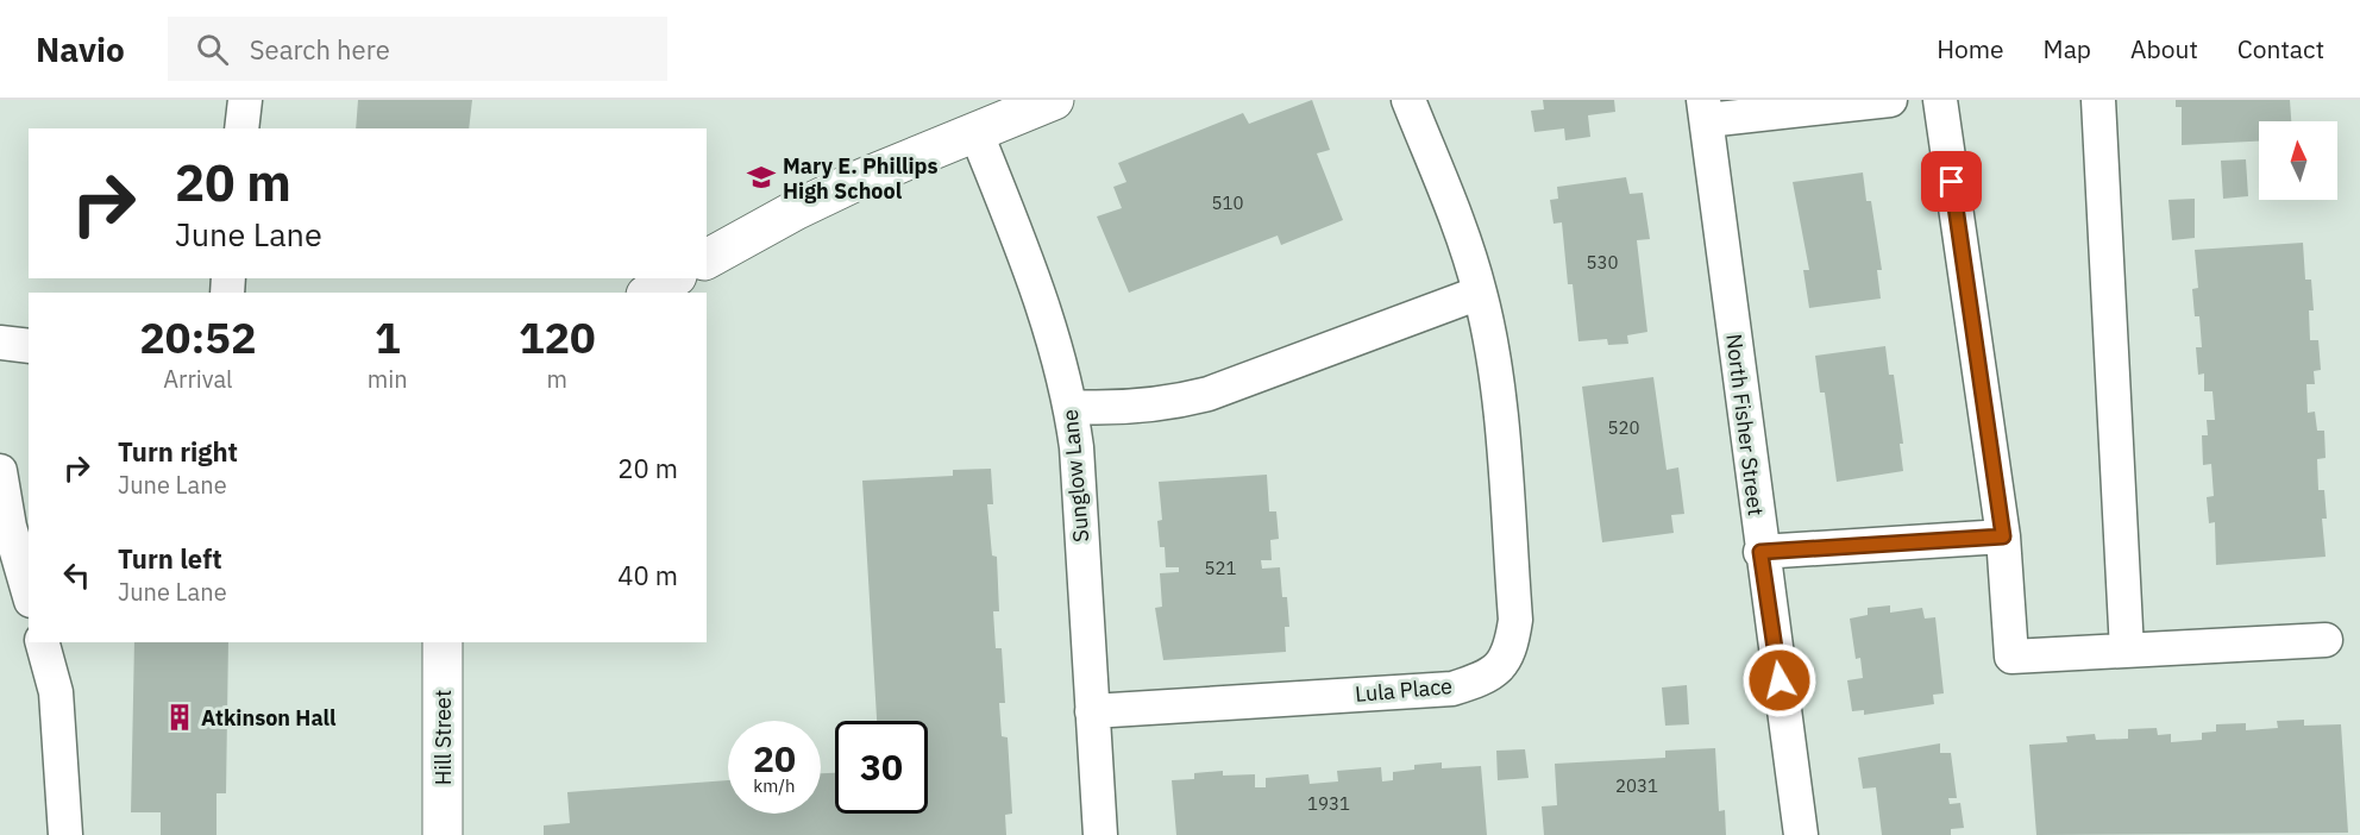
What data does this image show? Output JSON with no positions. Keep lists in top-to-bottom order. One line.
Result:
{"streets":{"street":["North Fisher Street","Sunglow Lane","Lula Place","Hill Street"]},"crossings":[["Sunglow Lane","Lula Place"]],"places":{"school or university":["Mary E. Phillips High School"],"building":["Atkinson Hall"]},"house_numbers":["510","530","520","521","2031","1931"],"north":"top","page":{"header":"Navio","search":"Search here","nav":["Home","Map","About","Contact"],"turn":["20 m","June Lane"],"eta":["20:52","Arrival","1","min","120","m"],"list":[{"name":"Turn right","note":"June Lane","value":"20 m"},{"name":"Turn left","note":"June Lane","value":"40 m"}],"speed":"20 km/h","limit":"30"}}
